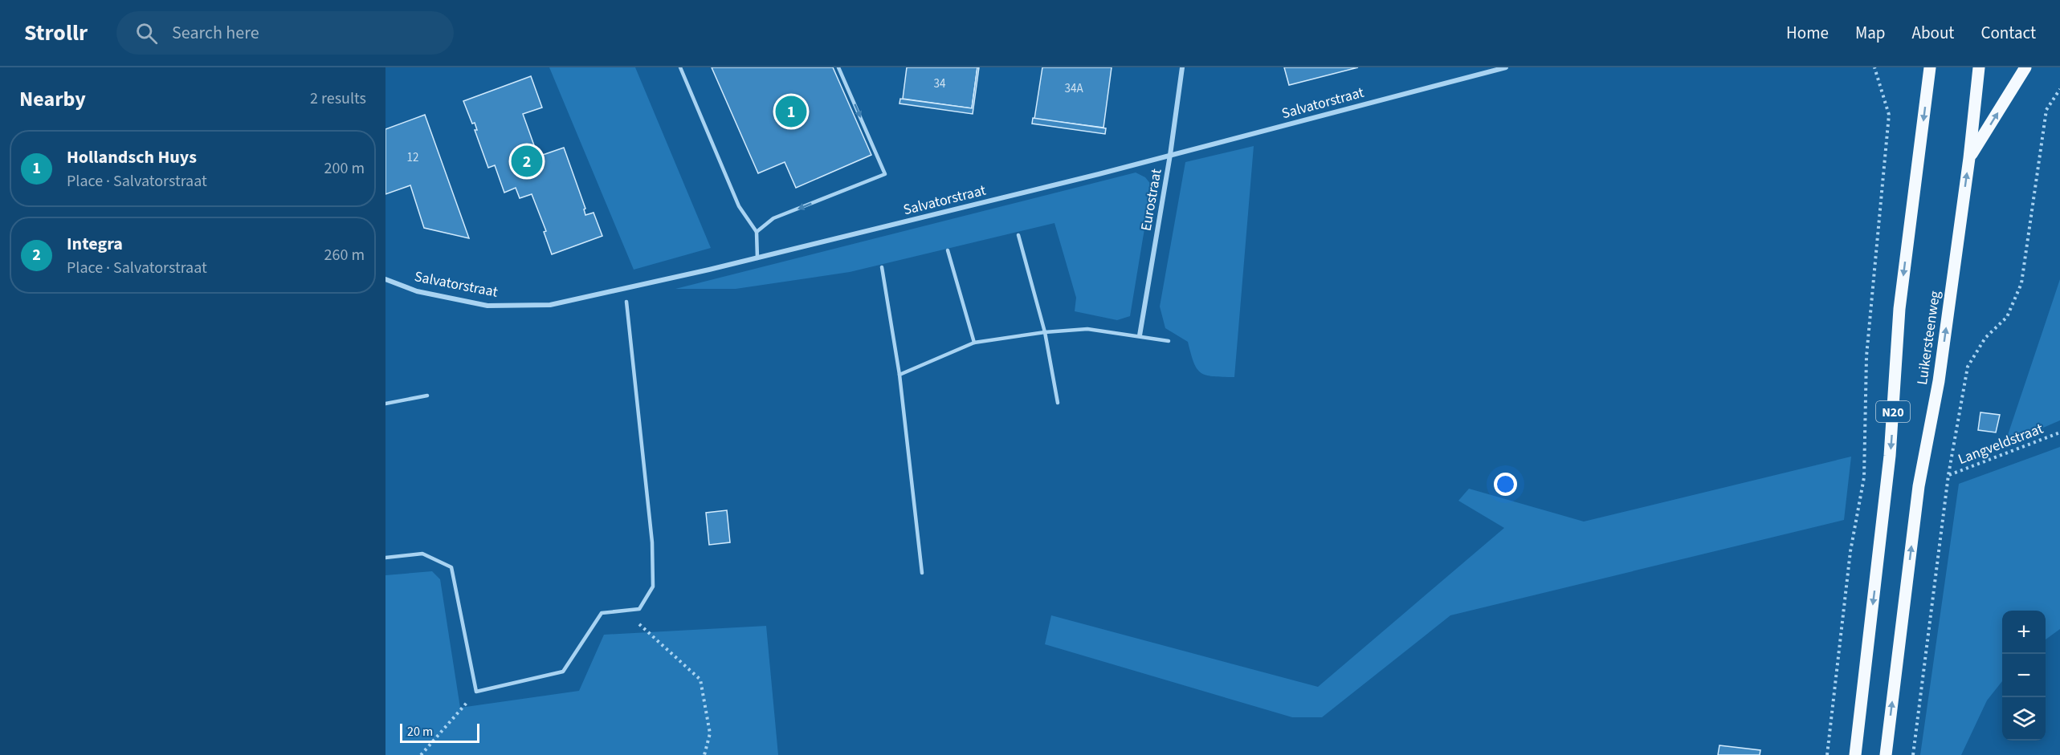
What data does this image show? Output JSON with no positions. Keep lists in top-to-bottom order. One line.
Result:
{"streets":{"main road":["Luikersteenweg","N20"],"street":["Salvatorstraat","Eurostraat"],"path":["Langveldstraat"]},"crossings":[["Salvatorstraat","Eurostraat"]],"house_numbers":["34","34A","12"],"scale_bar":"20 m","page":{"header":"Strollr","search":"Search here","nav":["Home","Map","About","Contact"],"heading":["Nearby","2 results"],"pins":["1","2"],"list":[{"mark":"1","name":"Hollandsch Huys","note":"Place · Salvatorstraat","value":"200 m"},{"mark":"2","name":"Integra","note":"Place · Salvatorstraat","value":"260 m"}],"map_buttons":["+","−"],"scale":"20 m"}}
